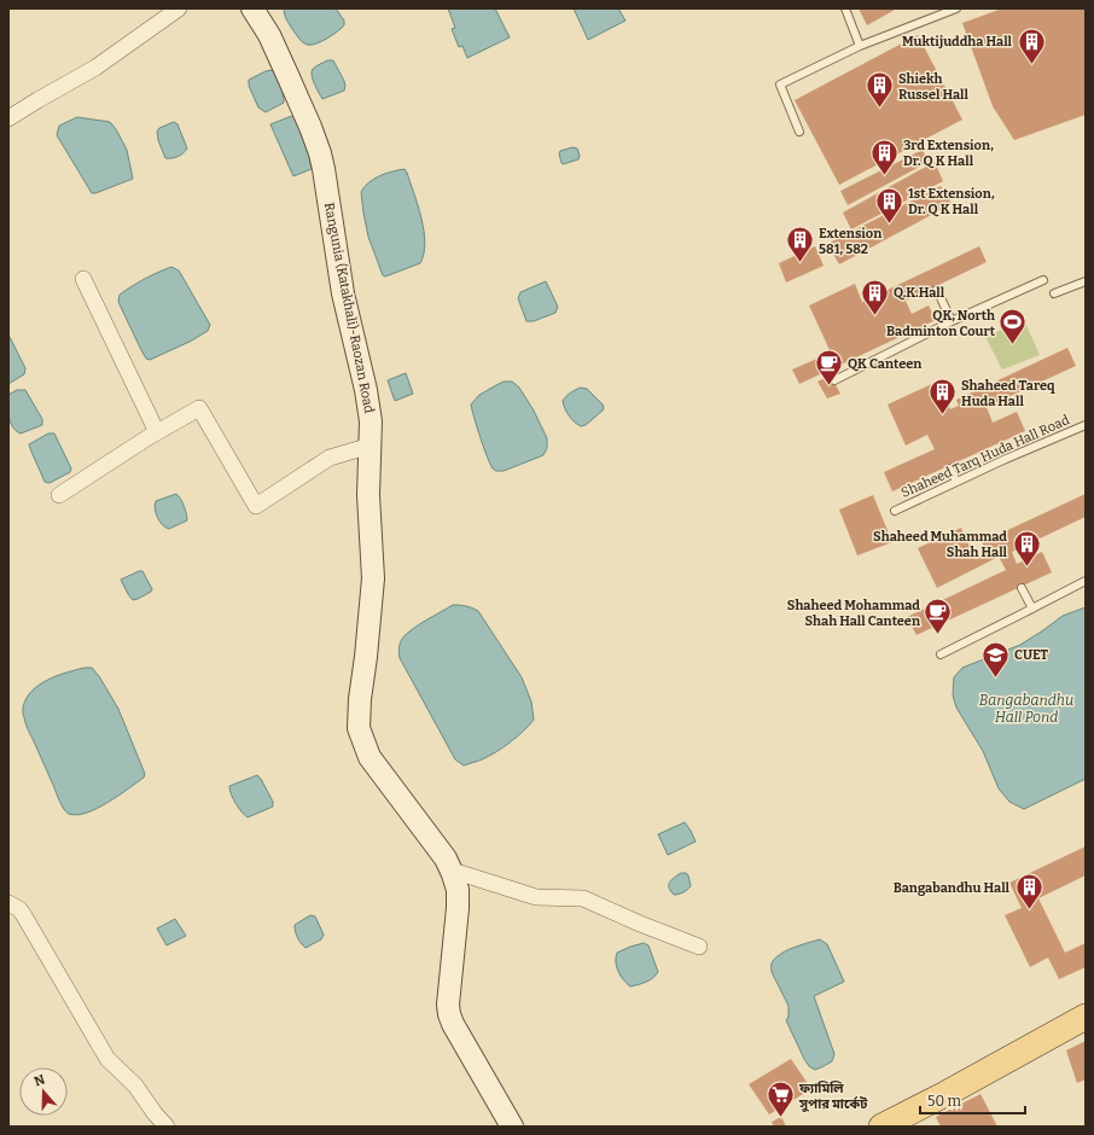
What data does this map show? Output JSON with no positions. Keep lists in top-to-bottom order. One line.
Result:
{"streets":{"main road":["Rangunia (Katakhali)-Raozan Road"],"lane":["Shaheed Tarq Huda Hall Road"]},"water":["Bangabandhu Hall Pond"],"places":{"building":["Muktijuddha Hall","Shiekh Russel Hall","3rd Extension, Dr. Q K Hall","1st Extension, Dr. Q K Hall","Extension 581, 582","Q.K.Hall","Shaheed Tareq Huda Hall","Shaheed Muhammad Shah Hall","Bangabandhu Hall"],"sports":["QK, North Badminton Court"],"cafe":["QK Canteen","Shaheed Mohammad Shah Hall Canteen"],"school or university":["CUET"],"supermarket":["ফ্যামিলি সুপার মার্কেট"]},"scale_bar":"50 m","north":"top"}
